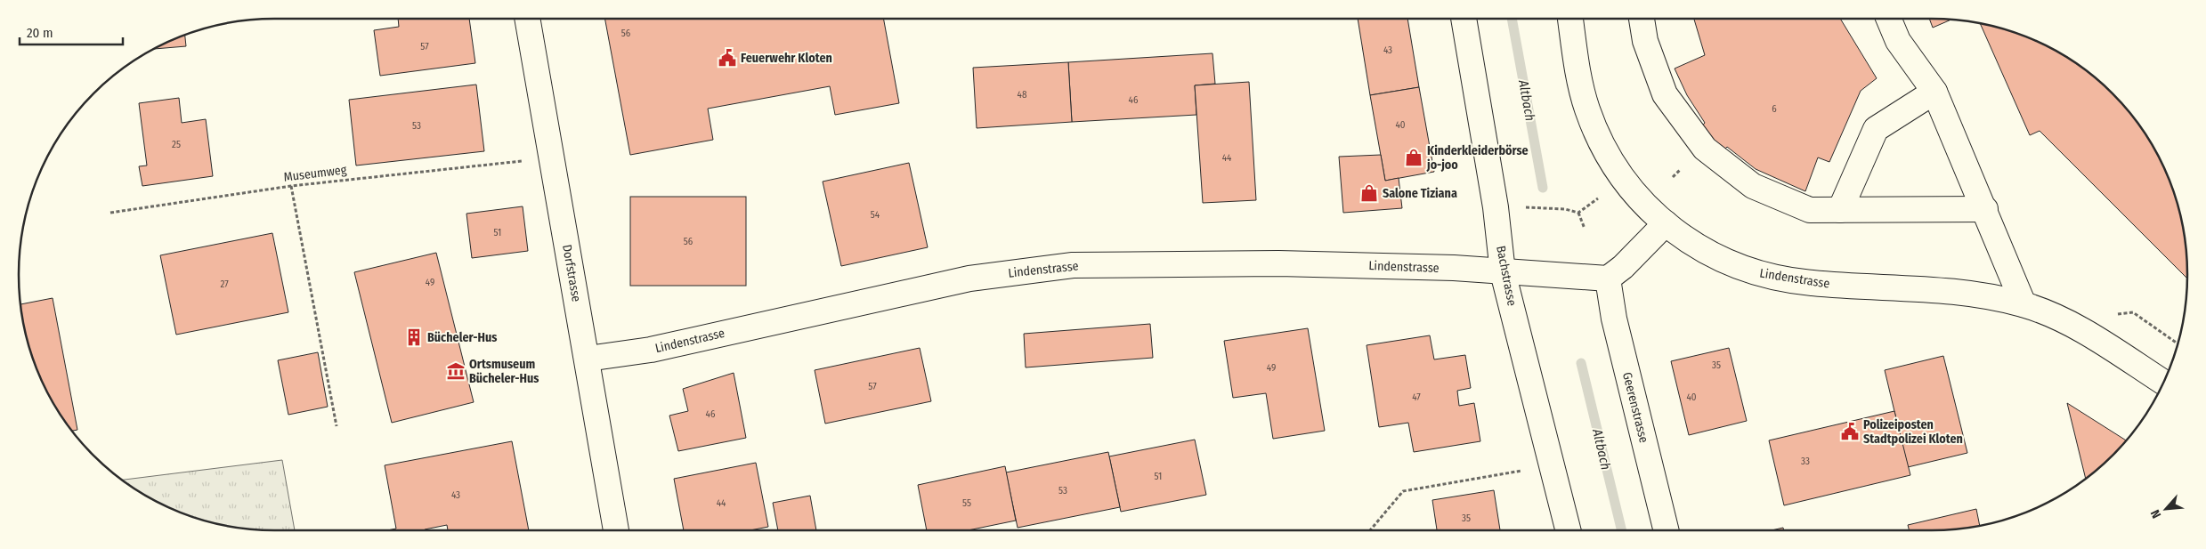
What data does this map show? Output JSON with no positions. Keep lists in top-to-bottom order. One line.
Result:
{"streets":{"street":["Lindenstrasse","Dorfstrasse","Bachstrasse","Geerenstrasse"],"path":["Museumweg"]},"crossings":[["Lindenstrasse","Dorfstrasse"],["Lindenstrasse","Bachstrasse"],["Lindenstrasse","Geerenstrasse"]],"water":["Altbach"],"places":{"public building":["Feuerwehr Kloten","Polizeiposten Stadtpolizei Kloten"],"shop":["Kinderkleiderbörse jo-joo","Salone Tiziana"],"building":["Bücheler-Hus"],"museum":["Ortsmuseum Bücheler-Hus"]},"house_numbers":["56","57","43","48","46","6","40","53","25","44","54","51","56","49","27","35","49","57","47","40","46","33","51","53","43","44","55","35"],"scale_bar":"20 m","north":"bottom left"}
